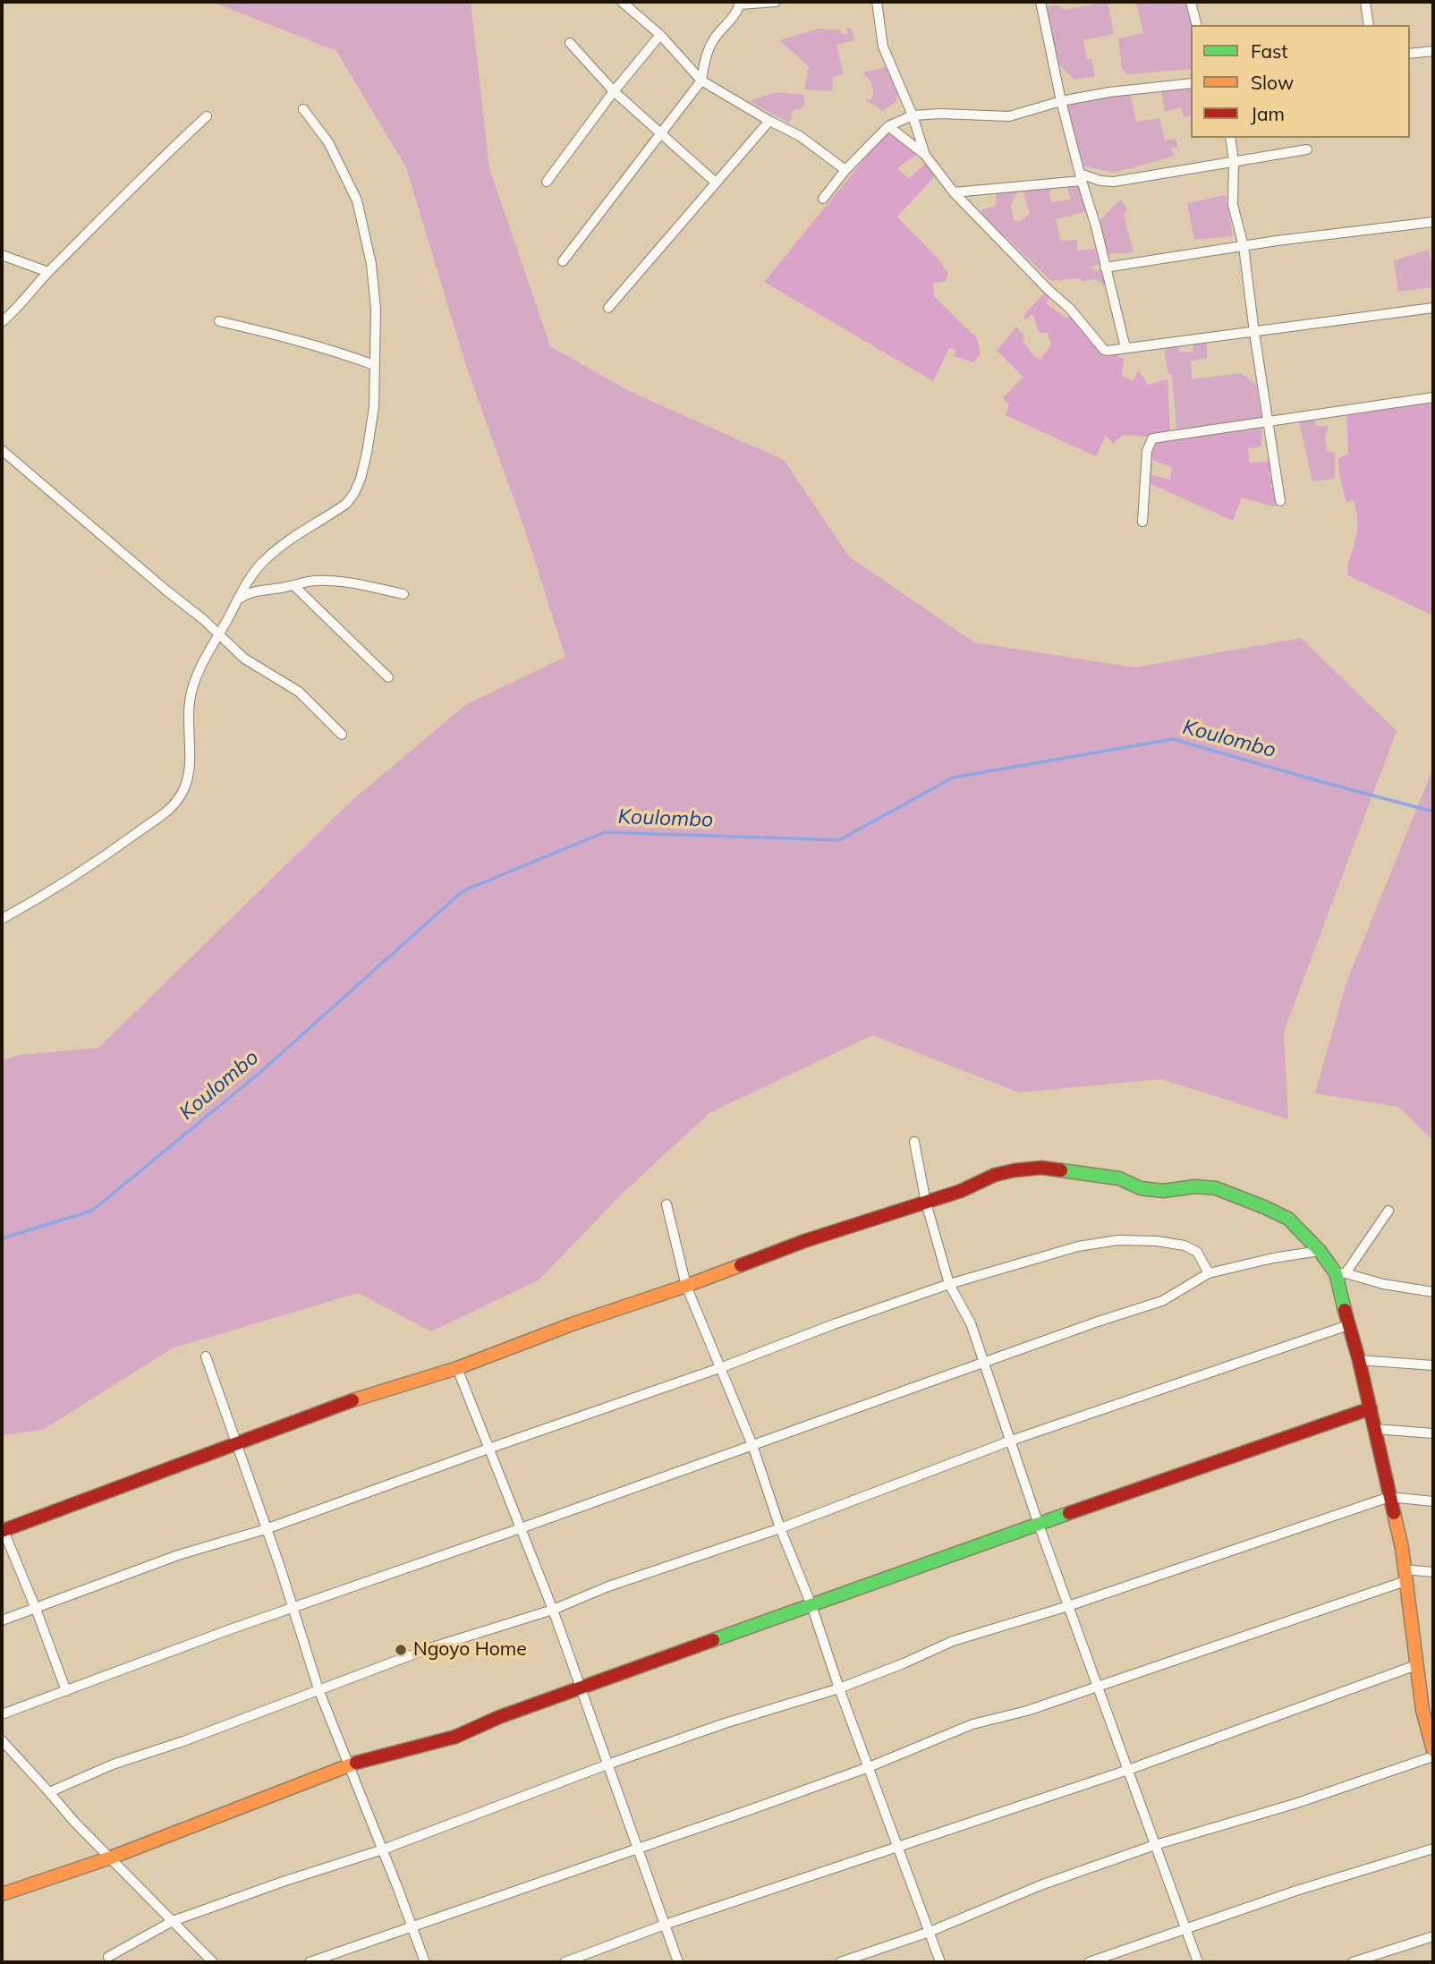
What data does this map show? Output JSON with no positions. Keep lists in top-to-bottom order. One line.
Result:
{"water":["Koulombo"],"places":["Ngoyo Home"],"legend":["Fast","Slow","Jam"]}
